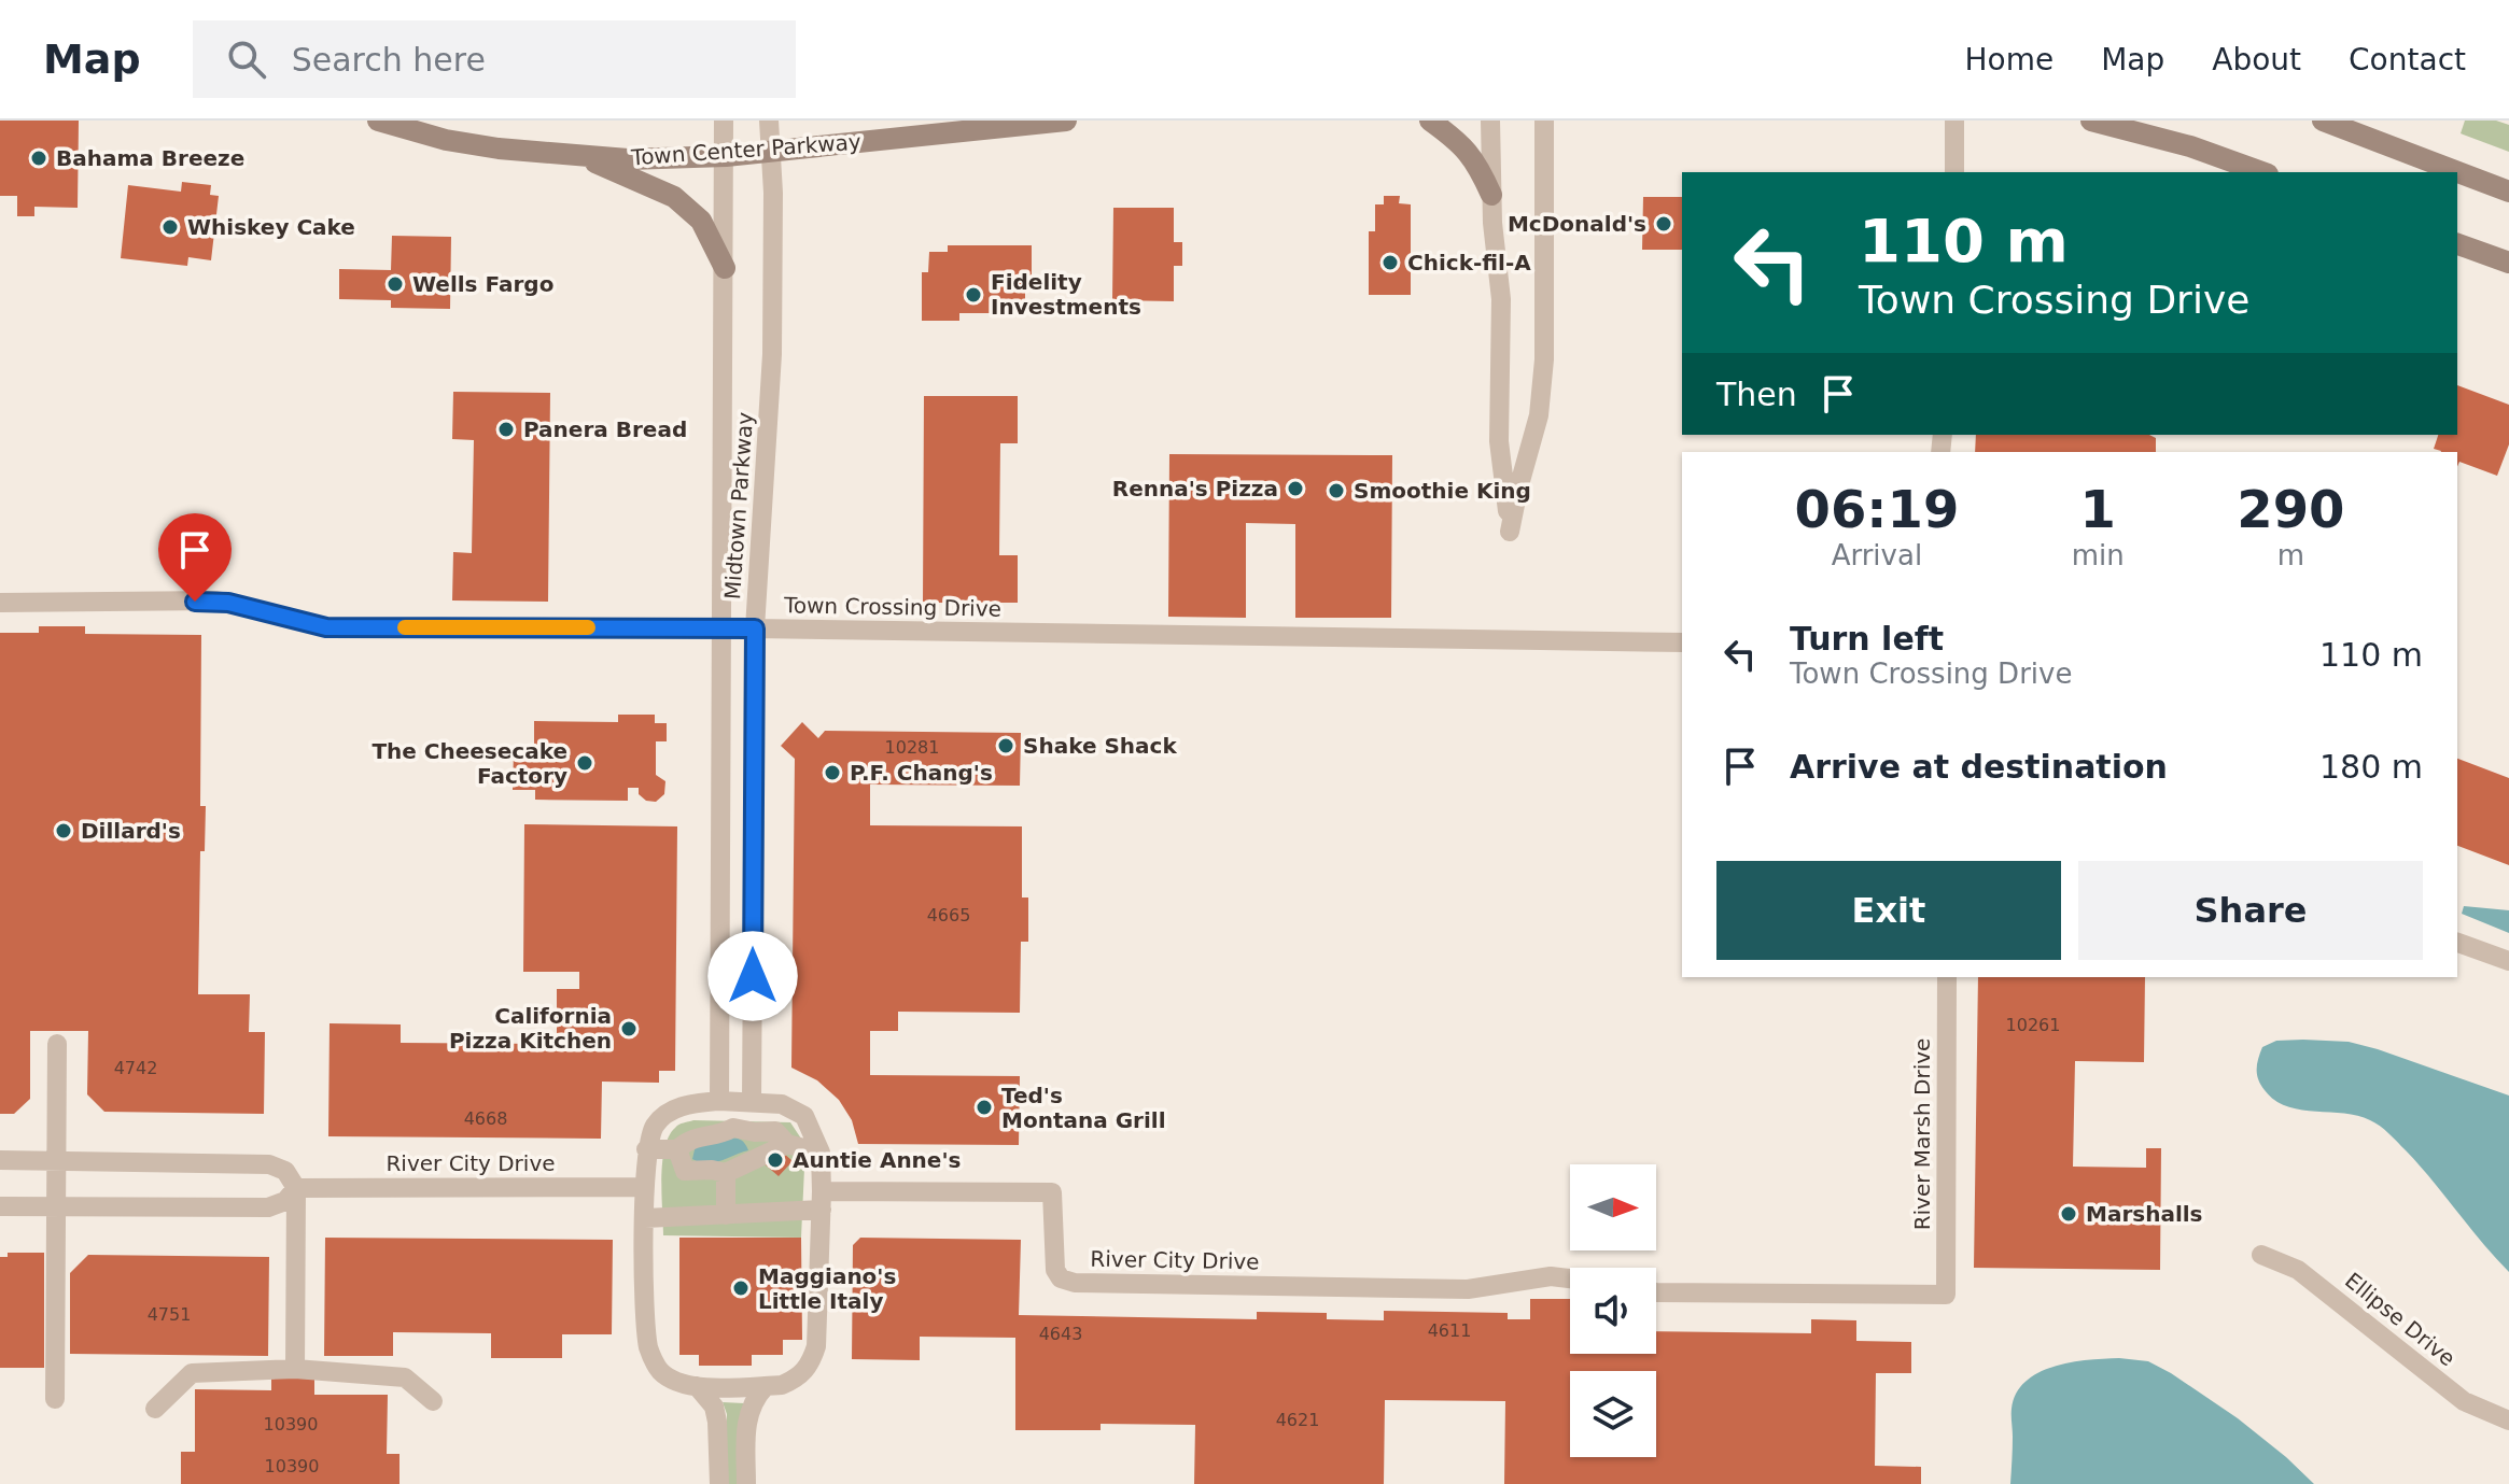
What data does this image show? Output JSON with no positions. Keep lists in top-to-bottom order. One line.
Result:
{"streets":{"main road":["Town Center Parkway"],"street":["Midtown Parkway","Town Crossing Drive","River Marsh Drive","River City Drive","Ellipse Drive"]},"crossings":[["Town Center Parkway","Midtown Parkway"],["Midtown Parkway","Town Crossing Drive"]],"places":["Bahama Breeze","McDonald's","Whiskey Cake","Chick-fil-A","Wells Fargo","Fidelity Investments","Panera Bread","Renna's Pizza","Smoothie King","Shake Shack","The Cheesecake Factory","P.F. Chang's","Dillard's","California Pizza Kitchen","Ted's Montana Grill","Auntie Anne's","Marshalls","Maggiano's Little Italy"],"house_numbers":["10281","4665","10261","4742","4668","4751","4611","4643","4621","10390","10390"],"north":"right","page":{"header":"Map","search":"Search here","nav":["Home","Map","About","Contact"],"turn":["110 m","Town Crossing Drive"],"then":"Then","eta":["06:19","Arrival","1","min","290","m"],"list":[{"name":"Turn left","note":"Town Crossing Drive","value":"110 m"},{"name":"Arrive at destination","value":"180 m"}],"buttons":["Exit","Share"]}}
